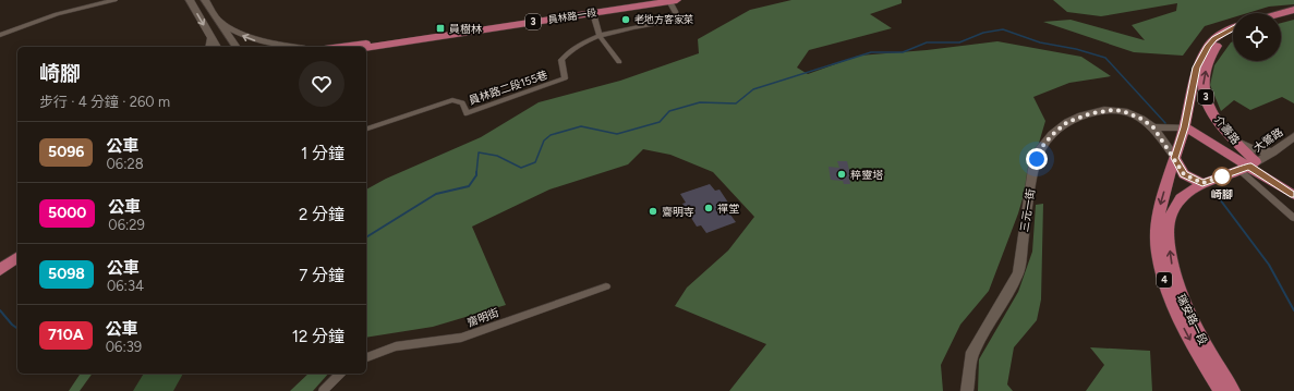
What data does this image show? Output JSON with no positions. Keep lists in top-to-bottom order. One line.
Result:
{"streets":{"main road":["員林路一段","3","介壽路","4","瑞安路一段"],"street":["員林路二段155巷","大鶯路","三元一街","齋明街"]},"crossings":[["3","介壽路"],["3","大鶯路"],["3","瑞安路一段"],["介壽路","大鶯路"],["介壽路","瑞安路一段"],["大鶯路","瑞安路一段"],["三元一街","瑞安路一段"]],"one_way":["介壽路"],"places":{"other":["老地方客家菜","粹靈塔","崎腳","禪堂","齋明寺"],"transit":["員樹林"]},"lines":["bus line 5096"],"page":{"heading":["崎腳","步行 · 4 分鐘 · 260 m"],"list":[{"mark":"5096","name":"公車","note":"06:28","value":"1 分鐘"},{"mark":"5000","name":"公車","note":"06:29","value":"2 分鐘"},{"mark":"5098","name":"公車","note":"06:34","value":"7 分鐘"},{"mark":"710A","name":"公車","note":"06:39","value":"12 分鐘"}]}}
